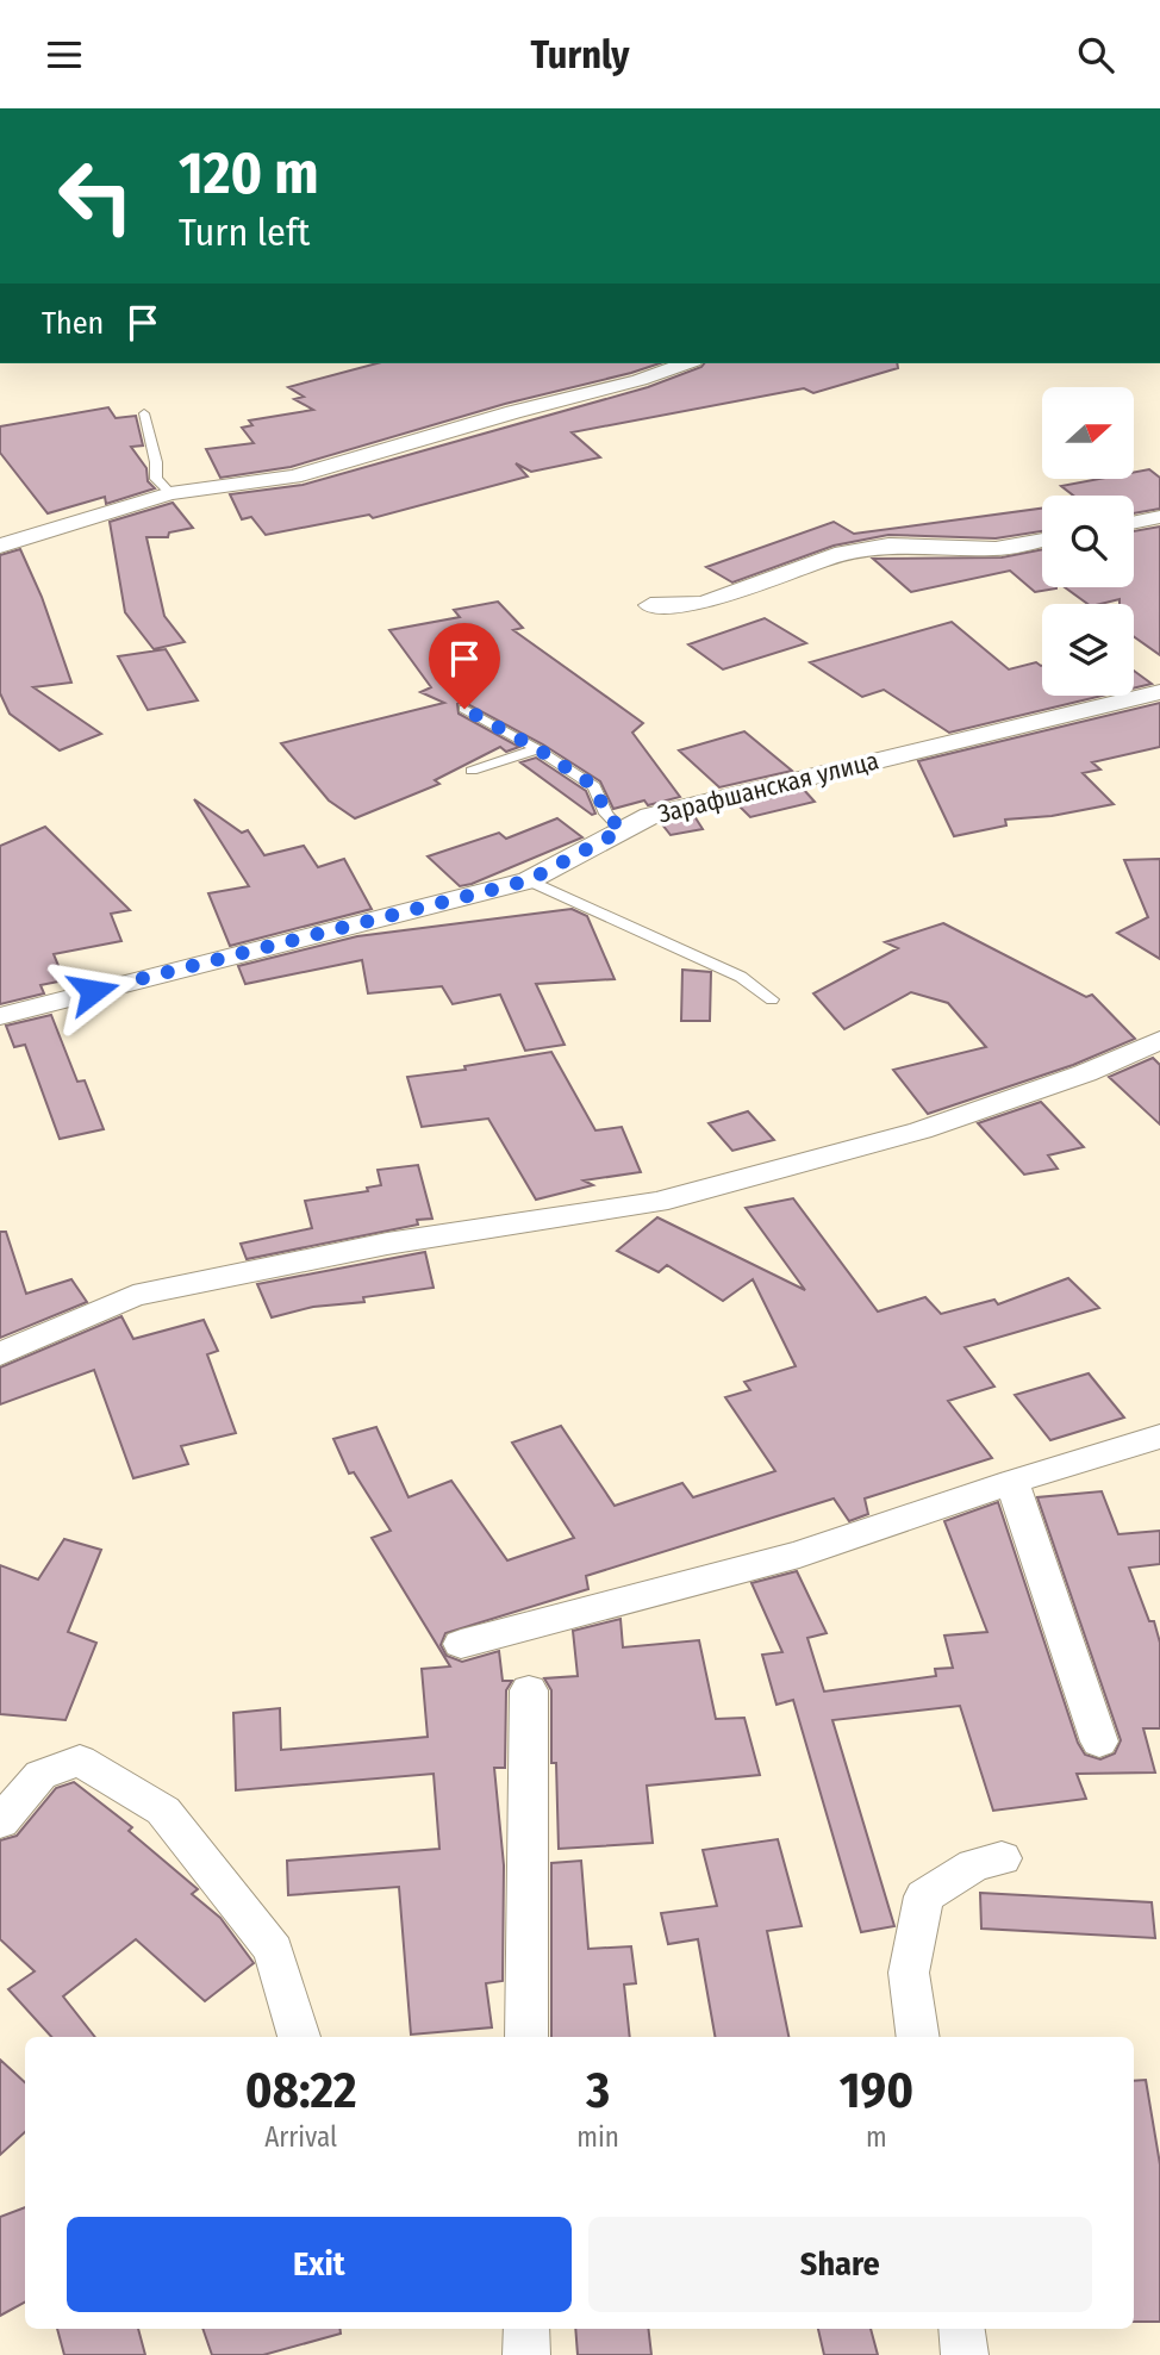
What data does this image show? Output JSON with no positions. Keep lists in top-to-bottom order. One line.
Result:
{"streets":{"street":["Зарафшанская улица"]},"north":"right","page":{"header":"Turnly","turn":["120 m","Turn left"],"then":"Then","eta":["08:22","Arrival","3","min","190","m"],"buttons":["Exit","Share"]}}
